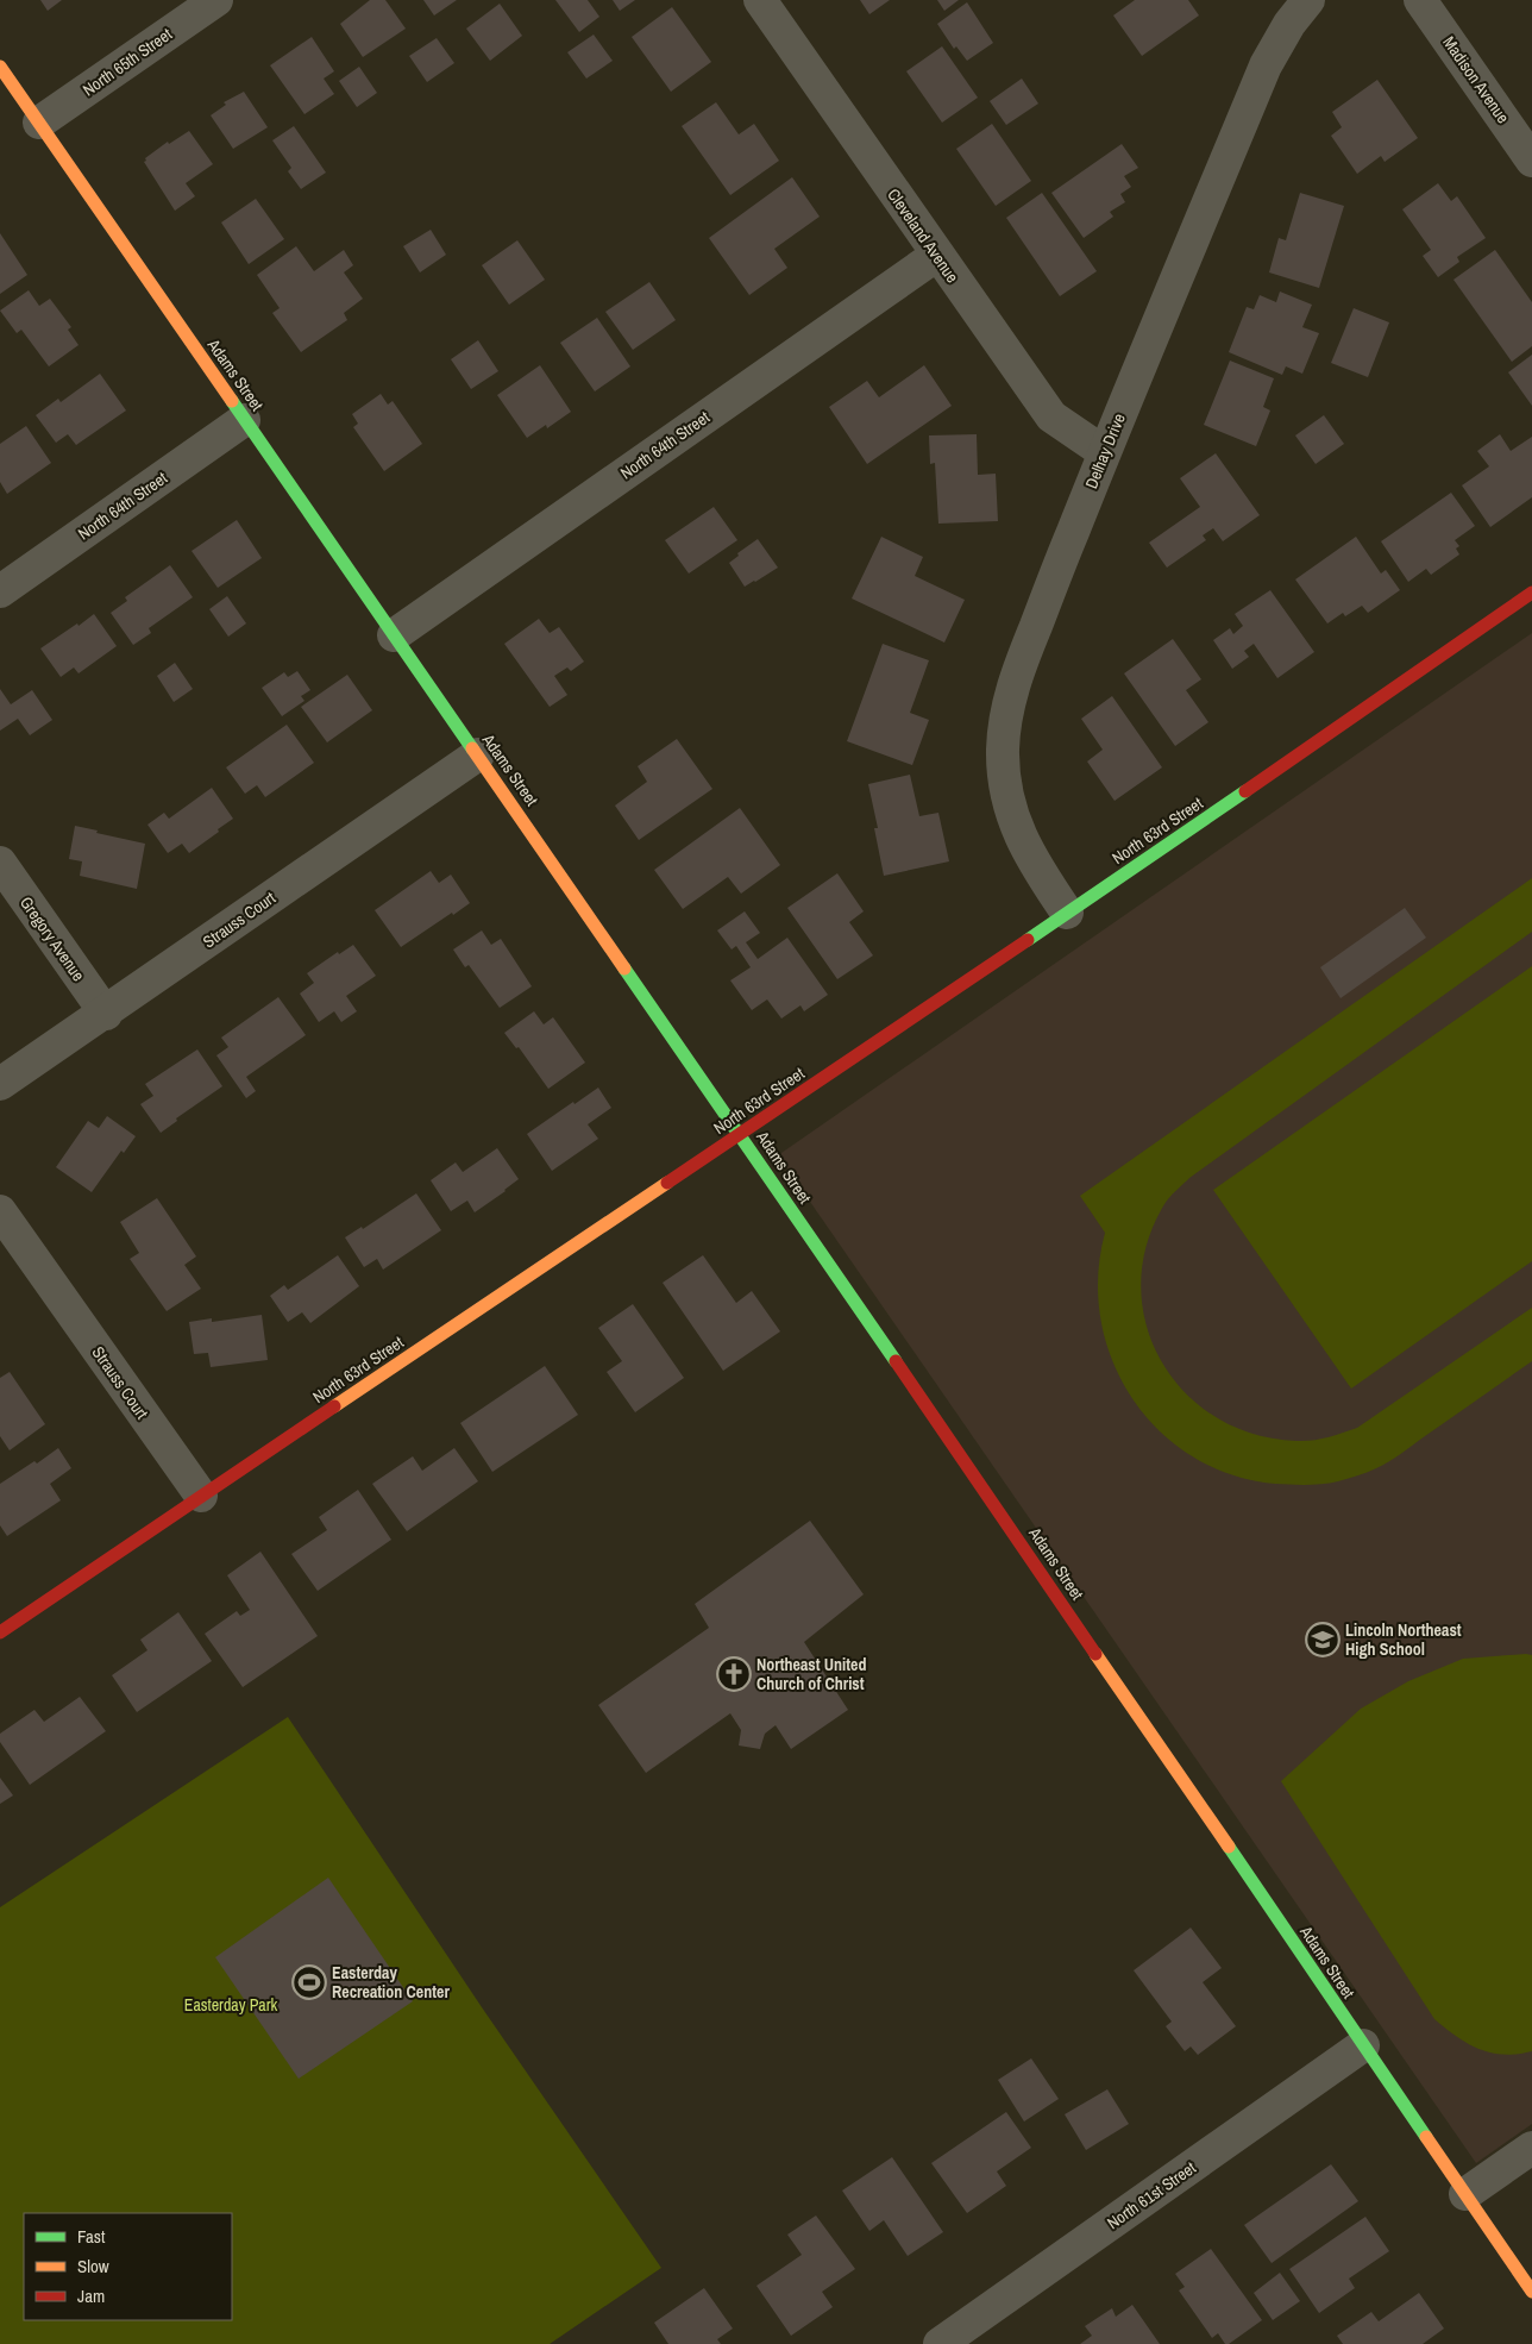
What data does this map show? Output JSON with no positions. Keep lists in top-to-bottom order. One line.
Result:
{"streets":{"main road":["Adams Street","North 63rd Street"],"street":["North 65th Street","Madison Avenue","Cleveland Avenue","North 64th Street","Delhay Drive","Strauss Court","Gregory Avenue","North 61st Street"]},"crossings":[["North 65th Street","Adams Street"],["Cleveland Avenue","North 64th Street"],["Cleveland Avenue","Delhay Drive"],["Adams Street","North 64th Street"],["Adams Street","North 63rd Street"],["Adams Street","Strauss Court"],["Adams Street","North 61st Street"],["Delhay Drive","North 63rd Street"],["North 63rd Street","Strauss Court"],["Strauss Court","Gregory Avenue"]],"parks":["Easterday Park"],"places":{"school or university":["Lincoln Northeast High School"],"church":["Northeast United Church of Christ"],"sports":["Easterday Recreation Center"]},"legend":["Fast","Slow","Jam"]}
